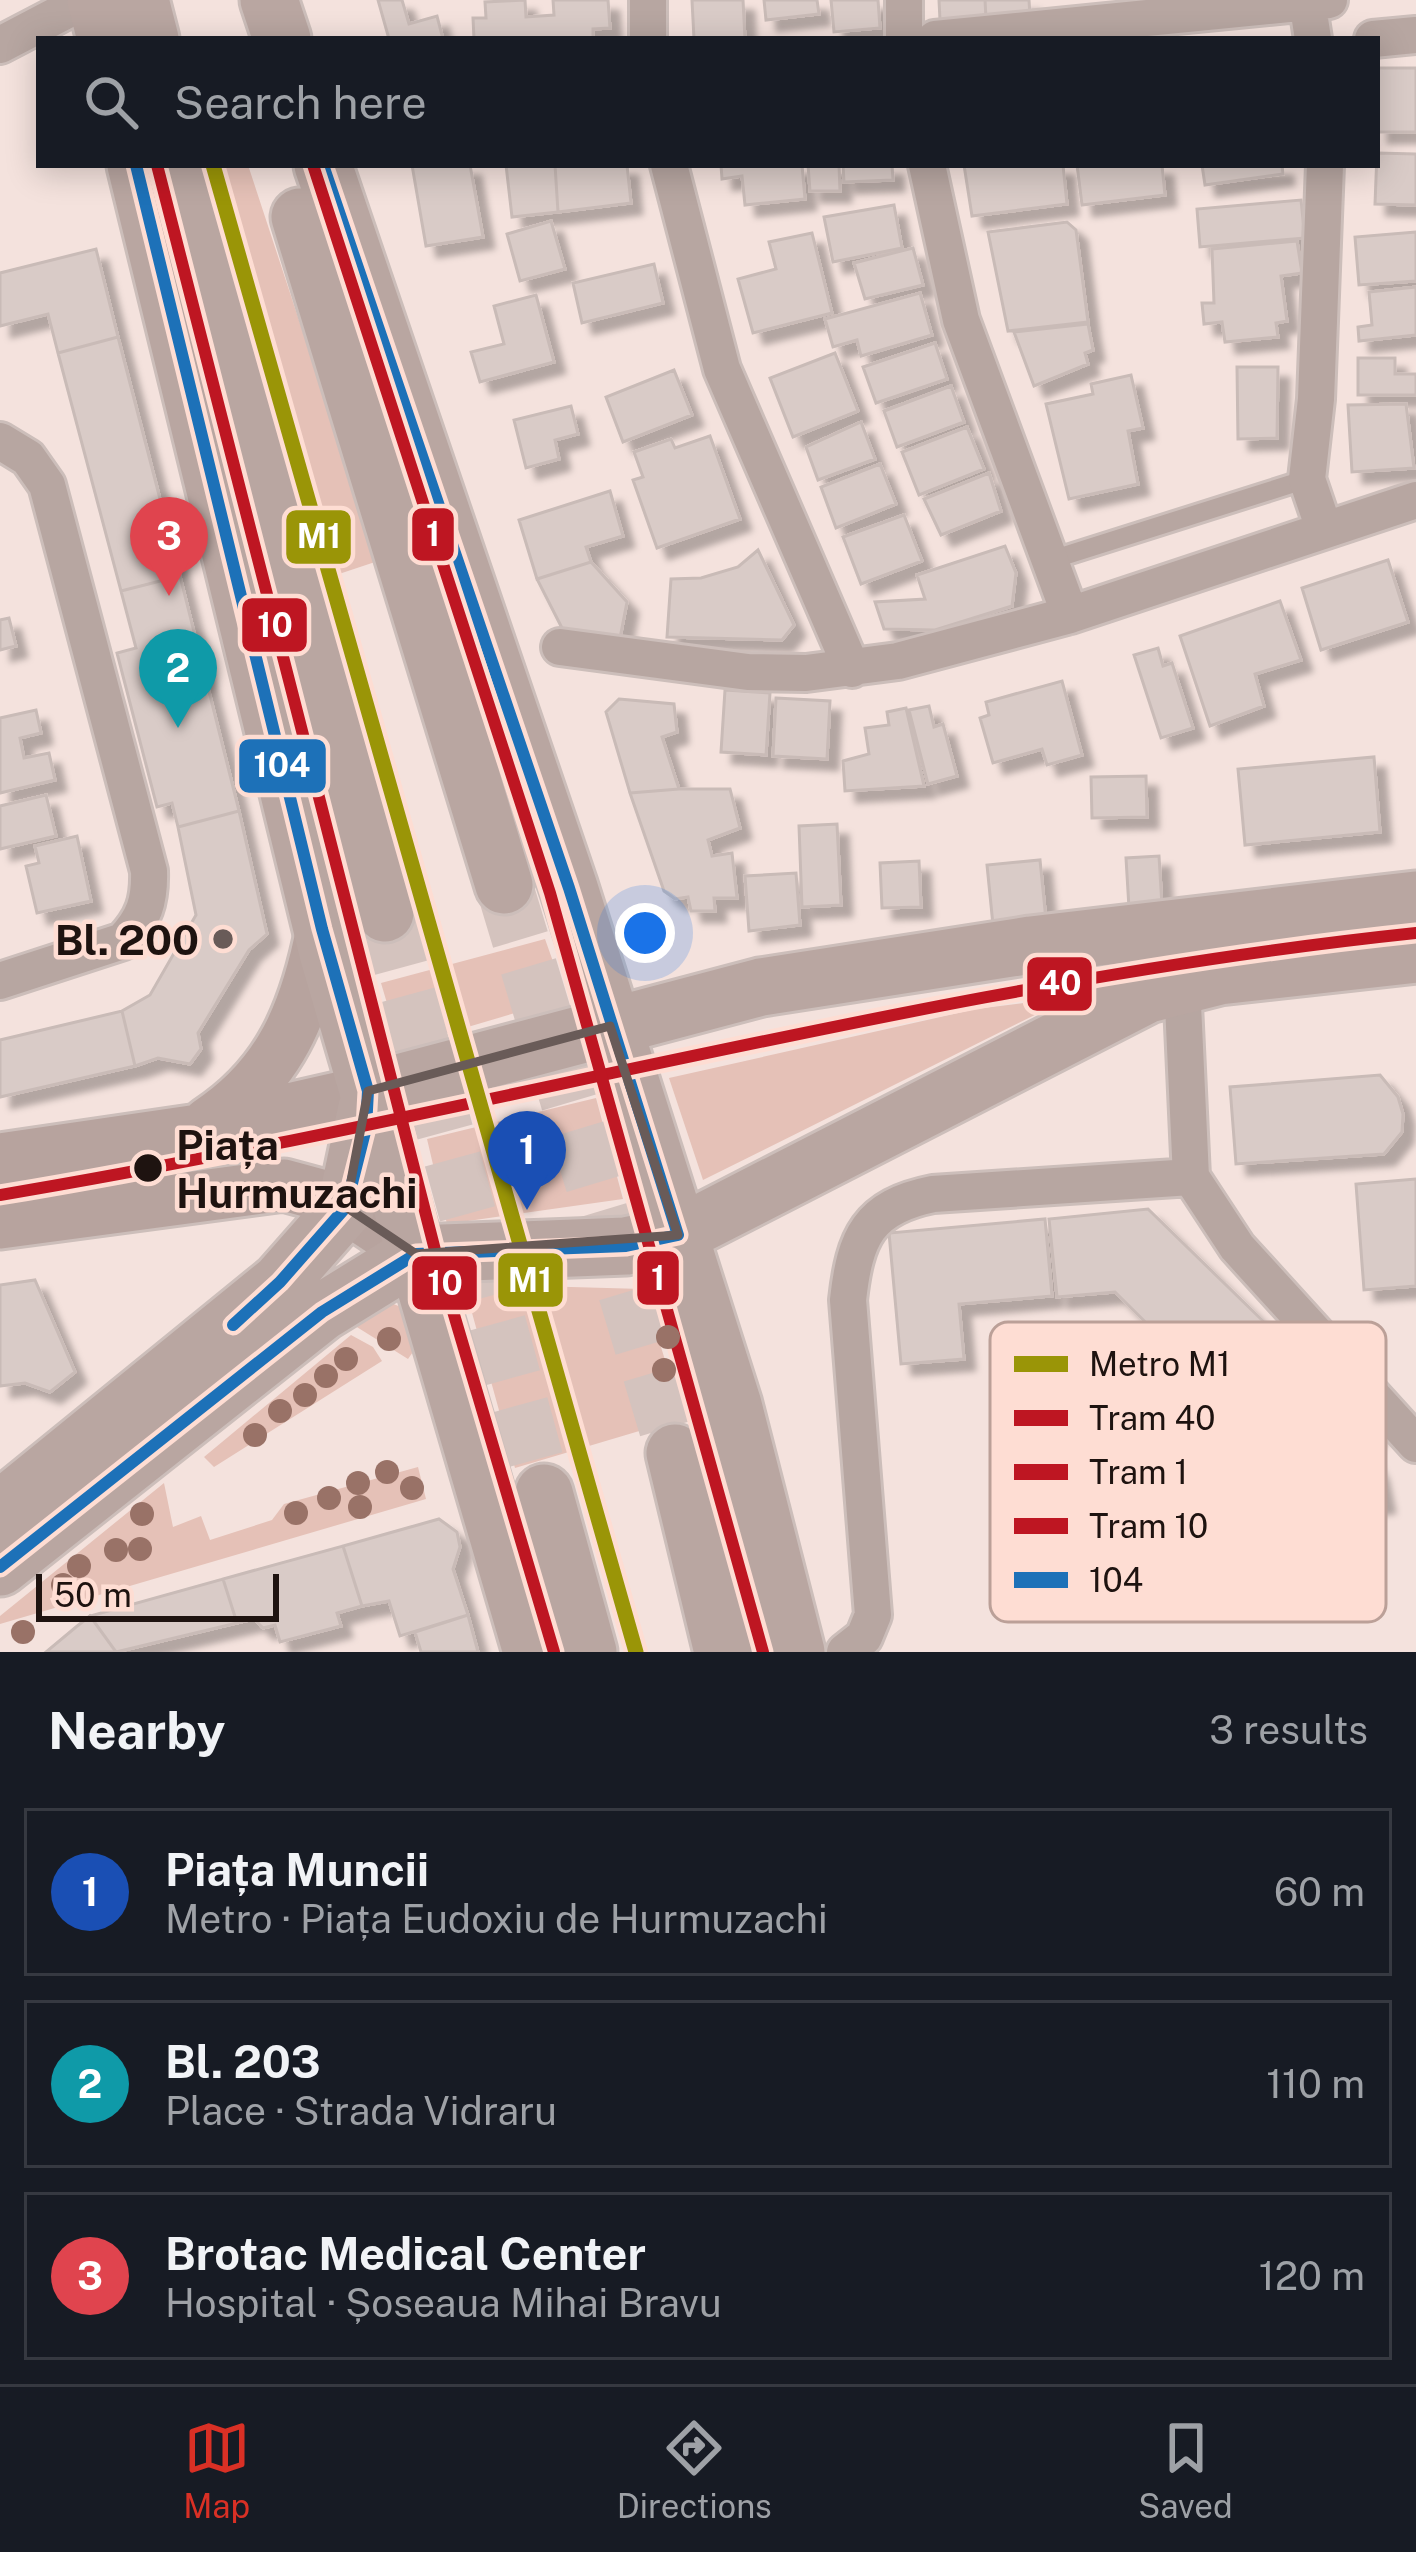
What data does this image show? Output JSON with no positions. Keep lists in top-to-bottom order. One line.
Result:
{"places":["Bl. 200","Piața Hurmuzachi"],"lines":["metro line M1","tram line 1","tram line 10","transit line 104","tram line 40"],"legend":["Metro M1","Tram 40","Tram 1","Tram 10","104"],"scale_bar":"50 m","page":{"search":"Search here","pins":["3","2","1"],"scale":"50 m","heading":["Nearby","3 results"],"list":[{"mark":"1","name":"Piața Muncii","note":"Metro · Piața Eudoxiu de Hurmuzachi","value":"60 m"},{"mark":"2","name":"Bl. 203","note":"Place · Strada Vidraru","value":"110 m"},{"mark":"3","name":"Brotac Medical Center","note":"Hospital · Șoseaua Mihai Bravu","value":"120 m"}],"nav":["Map","Directions","Saved"]}}
